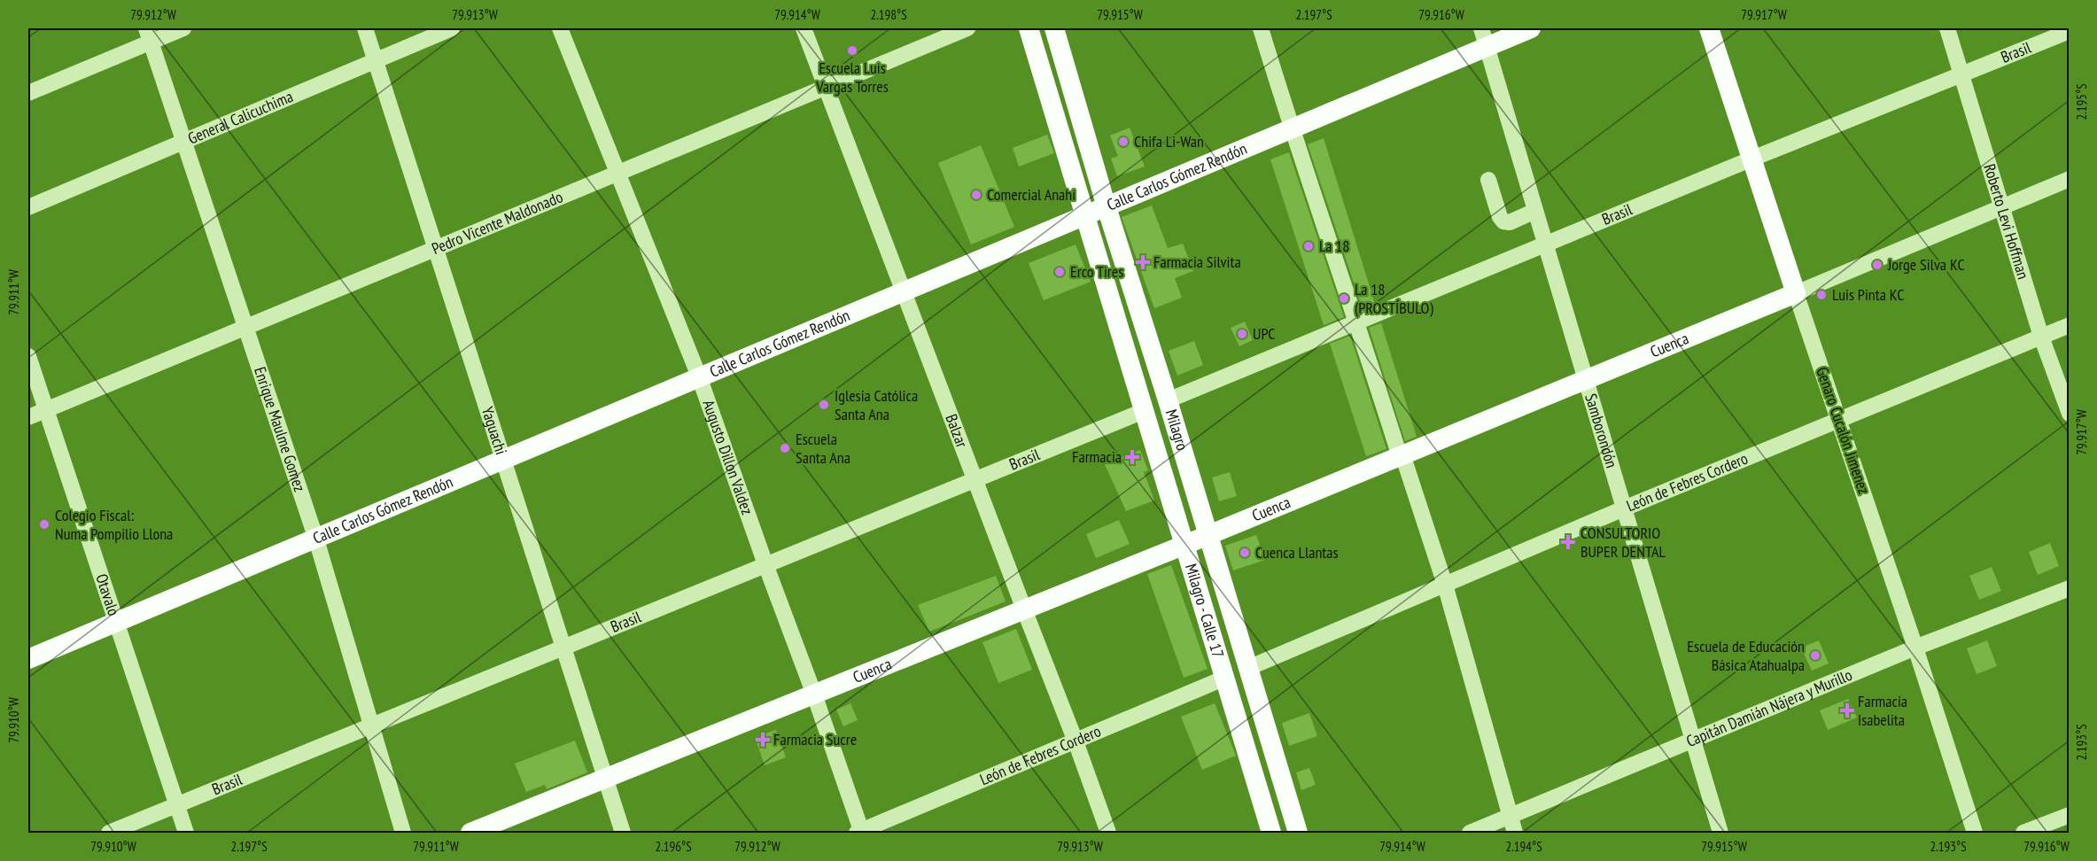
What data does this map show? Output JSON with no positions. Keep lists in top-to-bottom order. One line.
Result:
{"streets":{"main road":["Calle Carlos Gómez Rendón","Cuenca","Milagro","Genaro Cucalón Jimenez","Milagro - Calle 17"],"street":["Brasil","General Calicuchima","Roberto Levi Hoffman","Pedro Vicente Maldonado","Enrique Maulme Gomez","Yaguachi","Balzar","Samborondón","Augusto Dillon Valdez","León de Febres Cordero","Otavalo","Capitán Damián Nájera y Murillo"]},"crossings":[["Brasil","Roberto Levi Hoffman"],["Brasil","Enrique Maulme Gomez"],["Brasil","Yaguachi"],["Brasil","Balzar"],["Brasil","Milagro"],["Brasil","Samborondón"],["Brasil","Genaro Cucalón Jimenez"],["Brasil","Augusto Dillon Valdez"],["Brasil","Otavalo"],["General Calicuchima","Enrique Maulme Gomez"],["General Calicuchima","Yaguachi"],["Calle Carlos Gómez Rendón","Enrique Maulme Gomez"],["Calle Carlos Gómez Rendón","Yaguachi"],["Calle Carlos Gómez Rendón","Balzar"],["Calle Carlos Gómez Rendón","Milagro"],["Calle Carlos Gómez Rendón","Samborondón"],["Calle Carlos Gómez Rendón","Augusto Dillon Valdez"],["Calle Carlos Gómez Rendón","Otavalo"],["Roberto Levi Hoffman","Cuenca"],["Roberto Levi Hoffman","León de Febres Cordero"],["Pedro Vicente Maldonado","Enrique Maulme Gomez"],["Pedro Vicente Maldonado","Yaguachi"],["Pedro Vicente Maldonado","Balzar"],["Pedro Vicente Maldonado","Augusto Dillon Valdez"],["Pedro Vicente Maldonado","Otavalo"],["Cuenca","Yaguachi"],["Cuenca","Balzar"],["Cuenca","Milagro"],["Cuenca","Samborondón"],["Cuenca","Genaro Cucalón Jimenez"],["Cuenca","Augusto Dillon Valdez"],["Cuenca","Milagro - Calle 17"],["Balzar","León de Febres Cordero"],["Milagro","León de Febres Cordero"],["Milagro","Milagro - Calle 17"],["Samborondón","León de Febres Cordero"],["Samborondón","Capitán Damián Nájera y Murillo"],["Genaro Cucalón Jimenez","León de Febres Cordero"],["Genaro Cucalón Jimenez","Capitán Damián Nájera y Murillo"],["Augusto Dillon Valdez","León de Febres Cordero"],["León de Febres Cordero","Milagro - Calle 17"]],"places":{"other":["Escuela Luis Vargas Torres","Chifa Li-Wan","Comercial Anahi","La 18","Jorge Silva KC","Erco Tires","Luis Pinta KC","La 18 (PROSTÍBULO)","UPC","Iglesia Católica Santa Ana","Escuela Santa Ana","Colegio Fiscal: Numa Pompilio Llona","Cuenca Llantas","Escuela de Educación Básica Atahualpa"],"health":["Farmacia Silvita","Farmacia","CONSULTORIO BUPER DENTAL","Farmacia Isabelita","Farmacia Sucre"]},"coordinates":["79.912°W","79.913°W","79.914°W","2.198°S","79.915°W","2.197°S","79.916°W","79.917°W","2.195°S","79.911°W","79.910°W","2.193°S","2.196°S","2.194°S"]}
